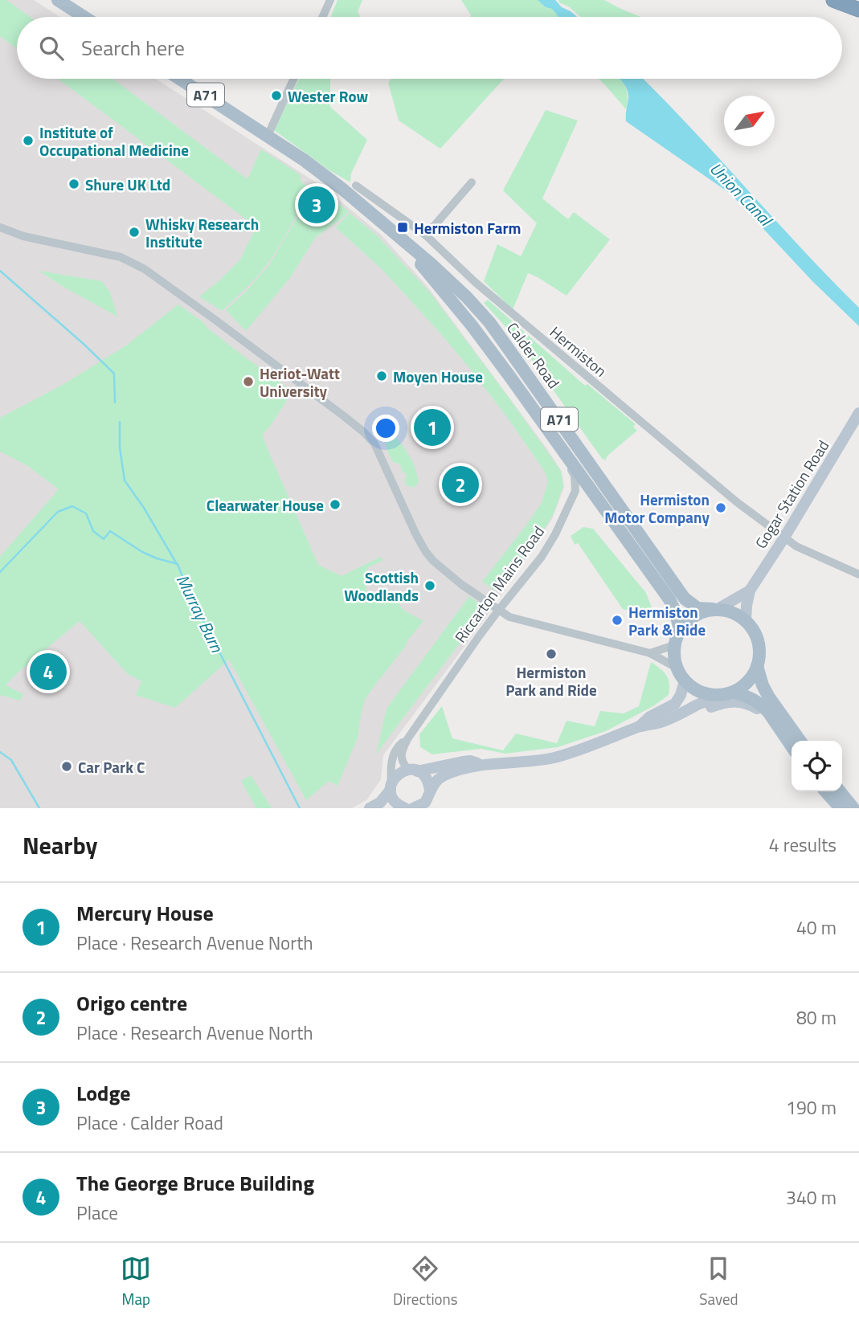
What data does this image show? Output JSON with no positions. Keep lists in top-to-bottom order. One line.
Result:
{"streets":{"main road":["A71","Calder Road"],"street":["Hermiston","Gogar Station Road","Riccarton Mains Road"]},"crossings":[["Hermiston","Gogar Station Road"],["Calder Road","Gogar Station Road"],["Calder Road","Riccarton Mains Road"]],"water":["Union Canal","Murray Burn"],"places":{"other":["Wester Row","Institute of Occupational Medicine","Shure UK Ltd","Whisky Research Institute","Moyen House","Heriot-Watt University","Clearwater House","Hermiston Motor Company","Scottish Woodlands","Hermiston Park & Ride","Hermiston Park and Ride","Car Park C"],"transit":["Hermiston Farm"]},"north":"top right","page":{"search":"Search here","pins":["3","1","2","4"],"heading":["Nearby","4 results"],"list":[{"mark":"1","name":"Mercury House","note":"Place · Research Avenue North","value":"40 m"},{"mark":"2","name":"Origo centre","note":"Place · Research Avenue North","value":"80 m"},{"mark":"3","name":"Lodge","note":"Place · Calder Road","value":"190 m"},{"mark":"4","name":"The George Bruce Building","note":"Place","value":"340 m"}],"nav":["Map","Directions","Saved"]}}
